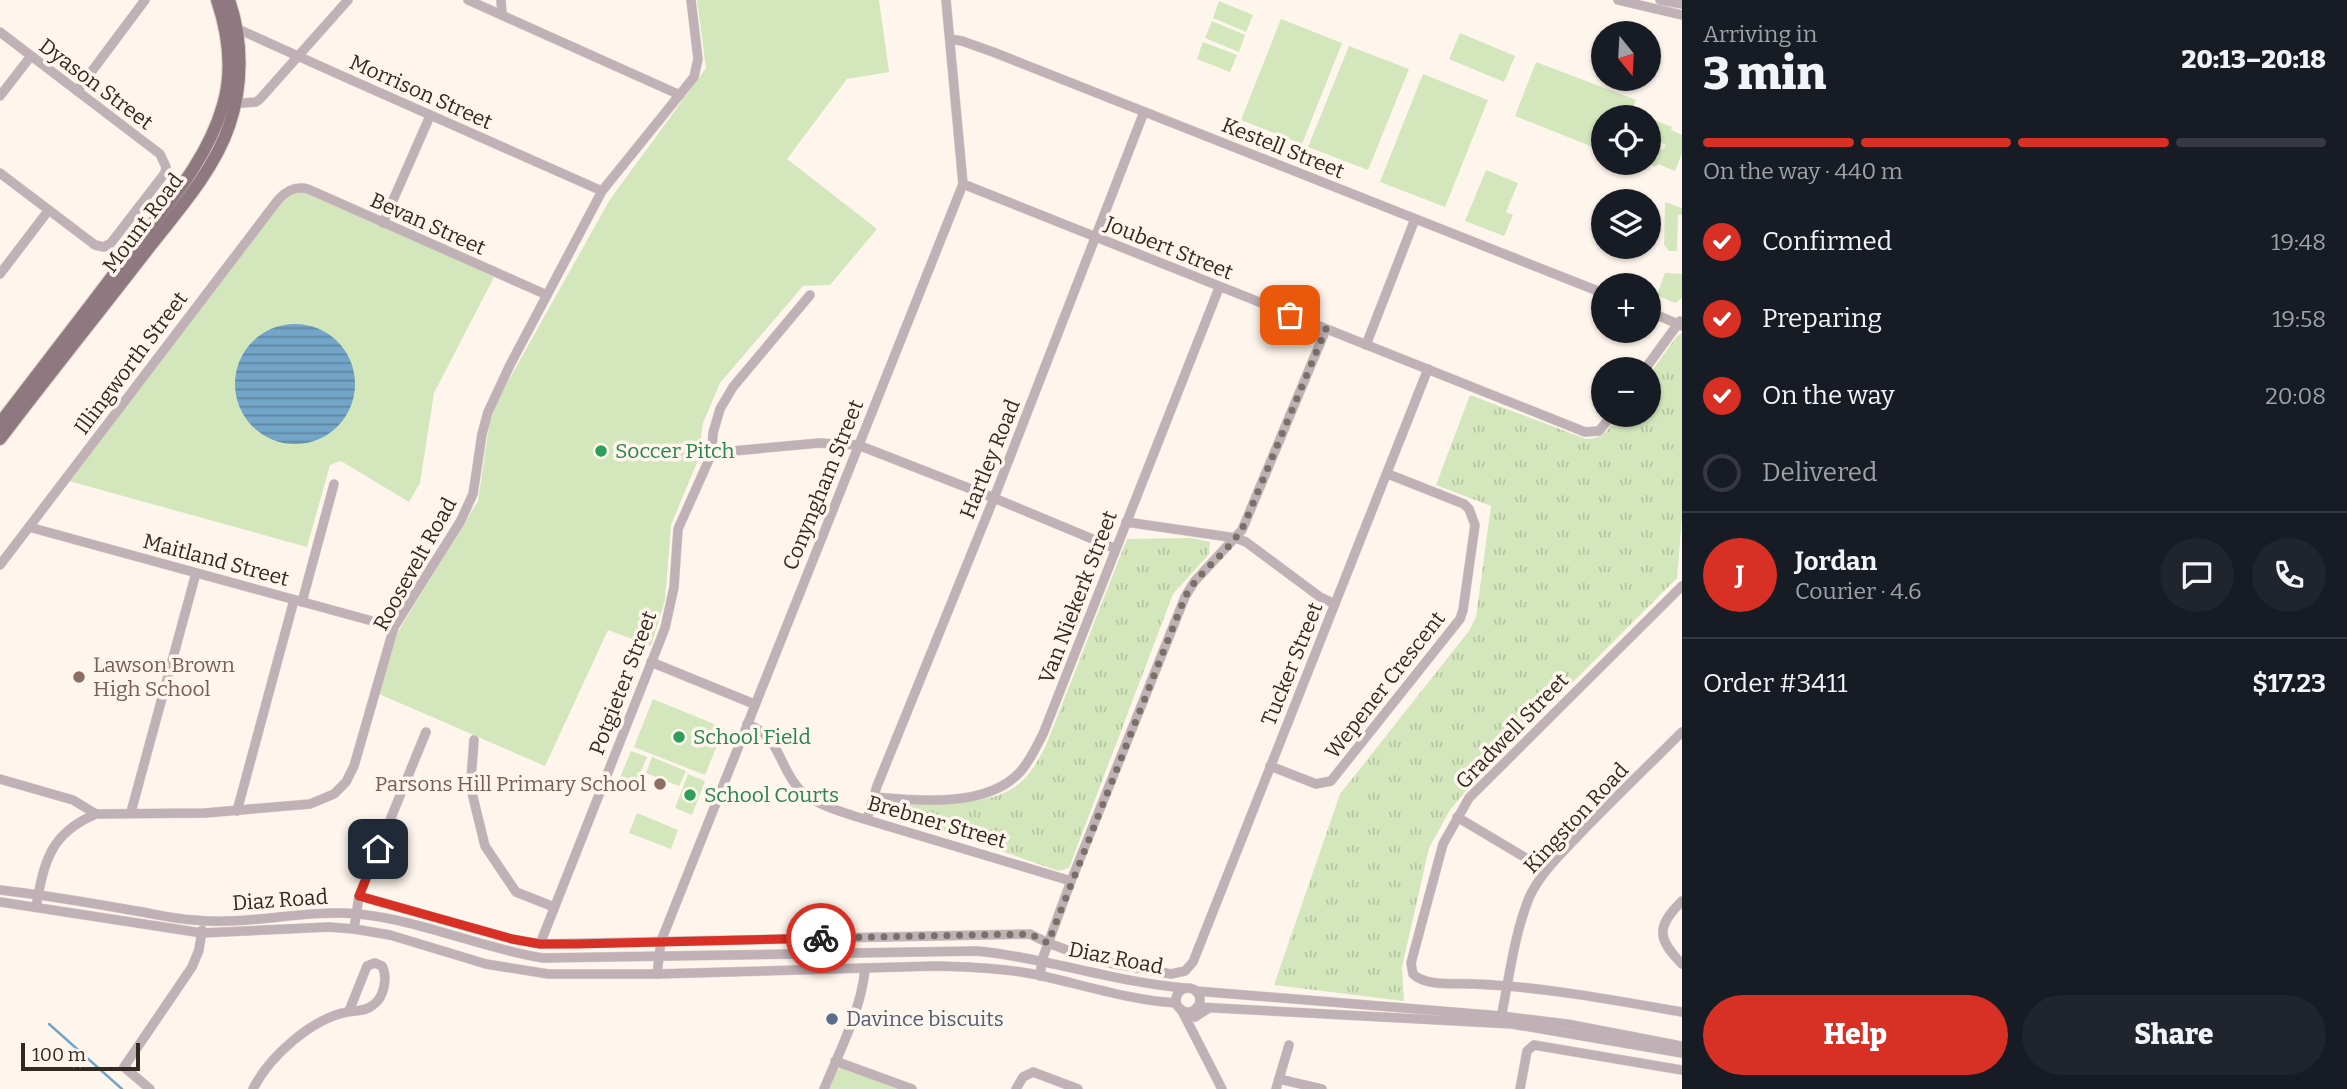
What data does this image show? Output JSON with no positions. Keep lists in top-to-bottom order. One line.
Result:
{"streets":{"main road":["Mount Road"],"street":["Dyason Street","Morrison Street","Kestell Street","Bevan Street","Joubert Street","Illingworth Street","Hartley Road","Conyngham Street","Maitland Street","Roosevelt Road","Van Niekerk Street","Tucker Street","Potgieter Street","Wepener Crescent","Gradwell Street","Kingston Road","Brebner Street","Diaz Road"]},"crossings":[["Morrison Street","Mount Road"],["Morrison Street","Roosevelt Road"],["Kestell Street","Hartley Road"],["Kestell Street","Conyngham Street"],["Bevan Street","Illingworth Street"],["Bevan Street","Roosevelt Road"],["Joubert Street","Hartley Road"],["Joubert Street","Conyngham Street"],["Joubert Street","Van Niekerk Street"],["Joubert Street","Tucker Street"],["Illingworth Street","Maitland Street"],["Hartley Road","Van Niekerk Street"],["Hartley Road","Brebner Street"],["Conyngham Street","Brebner Street"],["Conyngham Street","Diaz Road"],["Maitland Street","Roosevelt Road"],["Roosevelt Road","Diaz Road"],["Tucker Street","Wepener Crescent"],["Tucker Street","Diaz Road"],["Potgieter Street","Diaz Road"],["Gradwell Street","Kingston Road"]],"places":["Soccer Pitch","Lawson Brown High School","School Field","Parsons Hill Primary School","School Courts","Davince biscuits"],"scale_bar":"100 m","north":"bottom","page":{"heading":["3 min","Arriving in","20:13–20:18"],"panel":["Jordan","Courier · 4.6","Order #3411","$17.23"],"map_buttons":["+","−"],"bar":"On the way · 440 m","list":[["Confirmed","19:48"],["Preparing","19:58"],["On the way","20:08"],"Delivered"],"round":"J","buttons":["Help","Share"],"scale":"100 m"}}
